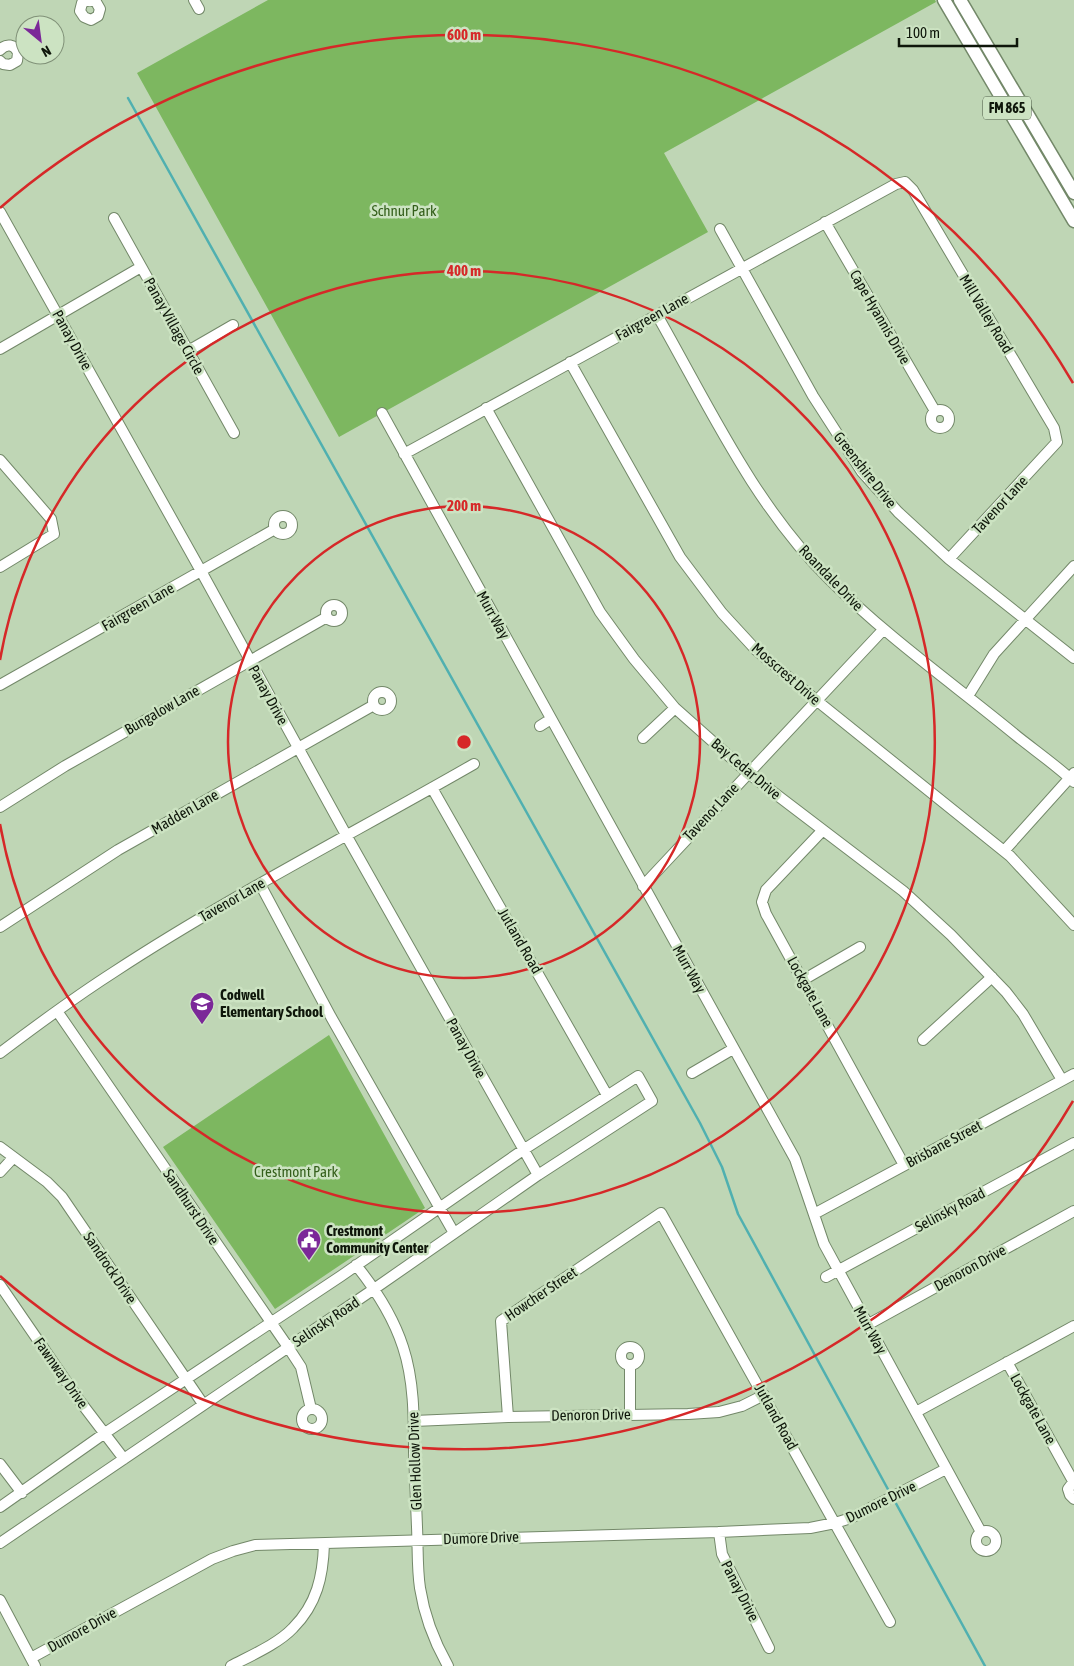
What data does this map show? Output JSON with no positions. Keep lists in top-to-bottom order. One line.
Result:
{"streets":{"main road":["FM 865"],"street":["Mill Valley Road","Fairgreen Lane","Cape Hyannis Drive","Panay Village Circle","Panay Drive","Greenshire Drive","Tavenor Lane","Roandale Drive","Murr Way","Mosscrest Drive","Bungalow Lane","Bay Cedar Drive","Madden Lane","Jutland Road","Lockgate Lane","Brisbane Street","Sandhurst Drive","Selinsky Road","Sandrock Drive","Denoron Drive","Howcher Street","Fawnway Drive","Glen Hollow Drive","Dumore Drive"]},"crossings":[["Mill Valley Road","Fairgreen Lane"],["Mill Valley Road","Tavenor Lane"],["Fairgreen Lane","Cape Hyannis Drive"],["Fairgreen Lane","Panay Drive"],["Fairgreen Lane","Greenshire Drive"],["Fairgreen Lane","Roandale Drive"],["Fairgreen Lane","Murr Way"],["Fairgreen Lane","Mosscrest Drive"],["Fairgreen Lane","Bay Cedar Drive"],["Panay Drive","Tavenor Lane"],["Panay Drive","Bungalow Lane"],["Panay Drive","Madden Lane"],["Panay Drive","Selinsky Road"],["Panay Drive","Dumore Drive"],["Greenshire Drive","Tavenor Lane"],["Tavenor Lane","Roandale Drive"],["Tavenor Lane","Murr Way"],["Tavenor Lane","Mosscrest Drive"],["Tavenor Lane","Bay Cedar Drive"],["Tavenor Lane","Jutland Road"],["Tavenor Lane","Sandhurst Drive"],["Murr Way","Brisbane Street"],["Murr Way","Selinsky Road"],["Murr Way","Denoron Drive"],["Murr Way","Dumore Drive"],["Bay Cedar Drive","Lockgate Lane"],["Bay Cedar Drive","Brisbane Street"],["Jutland Road","Selinsky Road"],["Jutland Road","Denoron Drive"],["Jutland Road","Howcher Street"],["Jutland Road","Dumore Drive"],["Lockgate Lane","Brisbane Street"],["Sandhurst Drive","Selinsky Road"],["Selinsky Road","Sandrock Drive"],["Selinsky Road","Fawnway Drive"],["Selinsky Road","Glen Hollow Drive"],["Denoron Drive","Howcher Street"],["Denoron Drive","Glen Hollow Drive"],["Glen Hollow Drive","Dumore Drive"]],"parks":["Schnur Park","Crestmont Park"],"places":{"school or university":["Codwell Elementary School"],"public building":["Crestmont Community Center"]},"scale_bar":"100 m","north":"bottom right","rings":["600 m","400 m","200 m"]}
